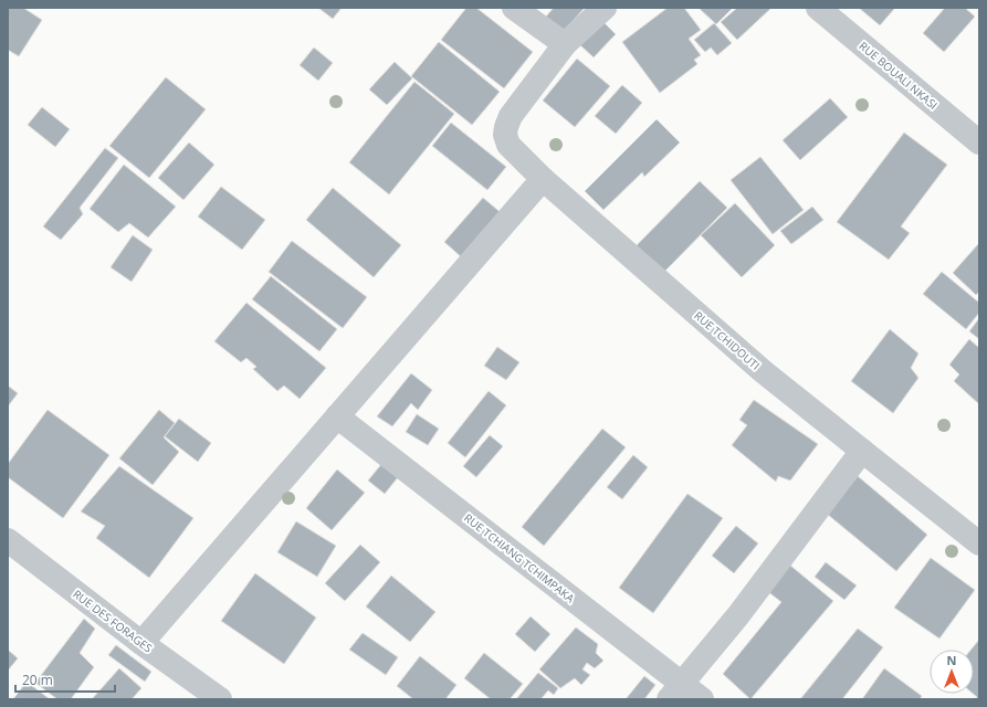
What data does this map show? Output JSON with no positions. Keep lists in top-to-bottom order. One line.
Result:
{"streets":{"street":["RUE BOUALI NKASI","RUE TCHIDOUTI","RUE TCHIANG TCHIMPAKA","RUE DES FORAGES"]},"scale_bar":"20 m","north":"top"}
